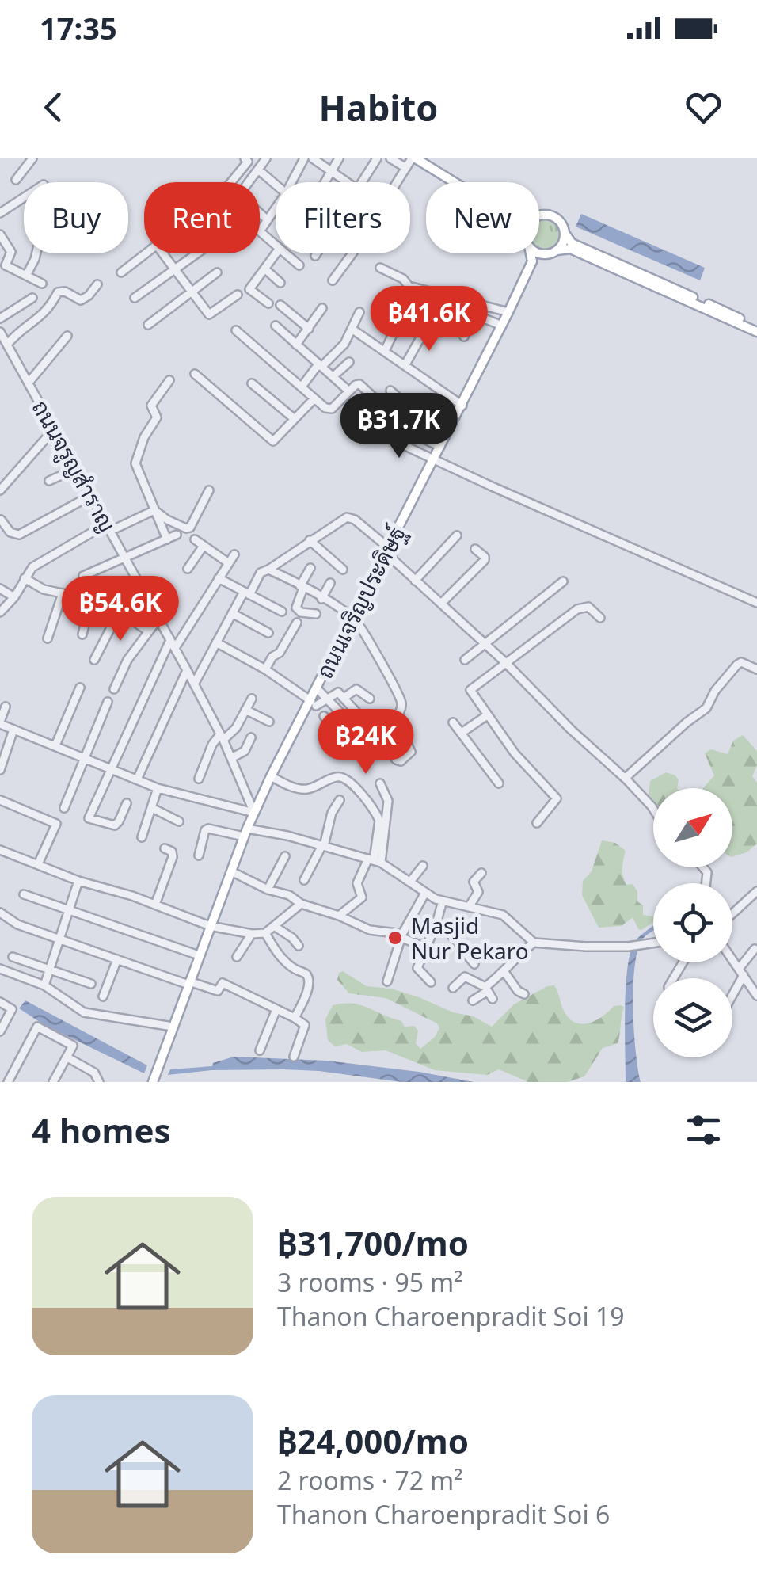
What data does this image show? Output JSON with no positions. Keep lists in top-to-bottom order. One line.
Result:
{"streets":{"main road":["ถนนเจริญประดิษฐ์"],"street":["ถนนจรูญสำราญ"]},"crossings":[["ถนนจรูญสำราญ","ถนนเจริญประดิษฐ์"]],"places":["Masjid Nur Pekaro"],"north":"top right","page":{"status":"17:35","header":"Habito","chip":["Buy","Rent","Filters","New"],"price":["฿41.6K","฿31.7K","฿54.6K","฿24K"],"heading":"4 homes","list":[{"name":"฿31,700/mo","note":"3 rooms · 95 m² · Thanon Charoenpradit Soi 19"},{"name":"฿24,000/mo","note":"2 rooms · 72 m² · Thanon Charoenpradit Soi 6"}]}}
